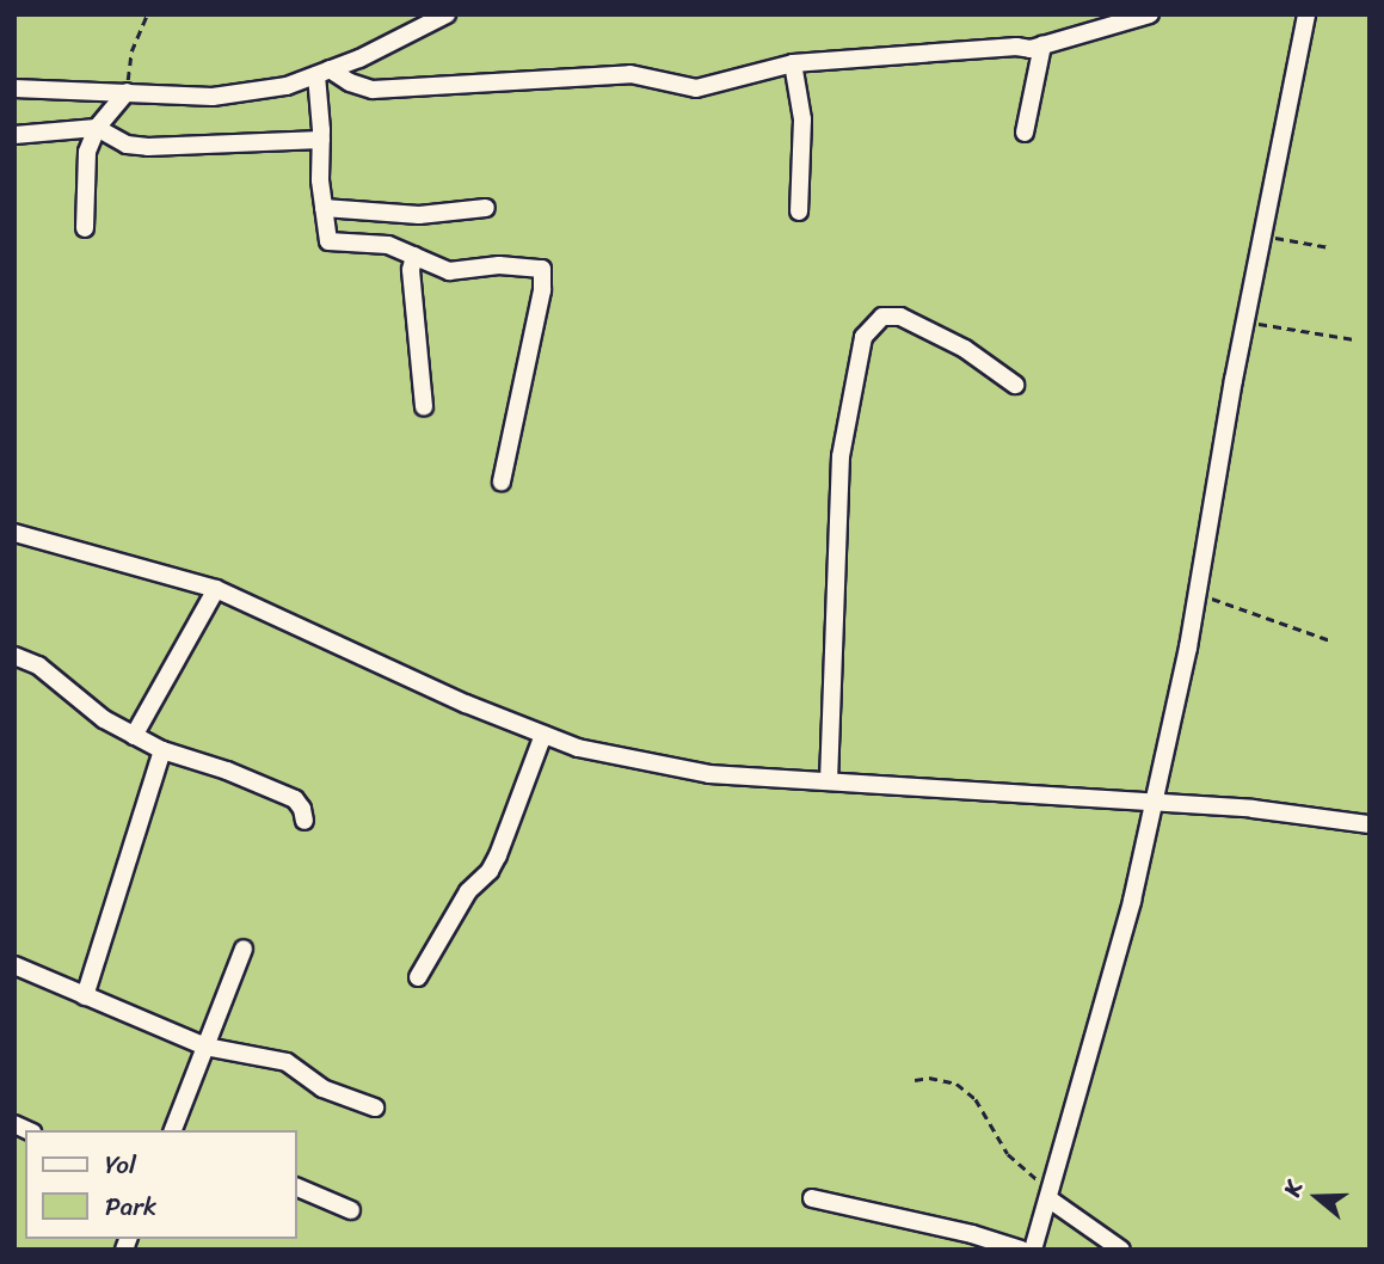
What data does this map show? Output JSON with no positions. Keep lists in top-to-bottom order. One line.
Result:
{"legend":["Yol","Park"],"north":"left"}
